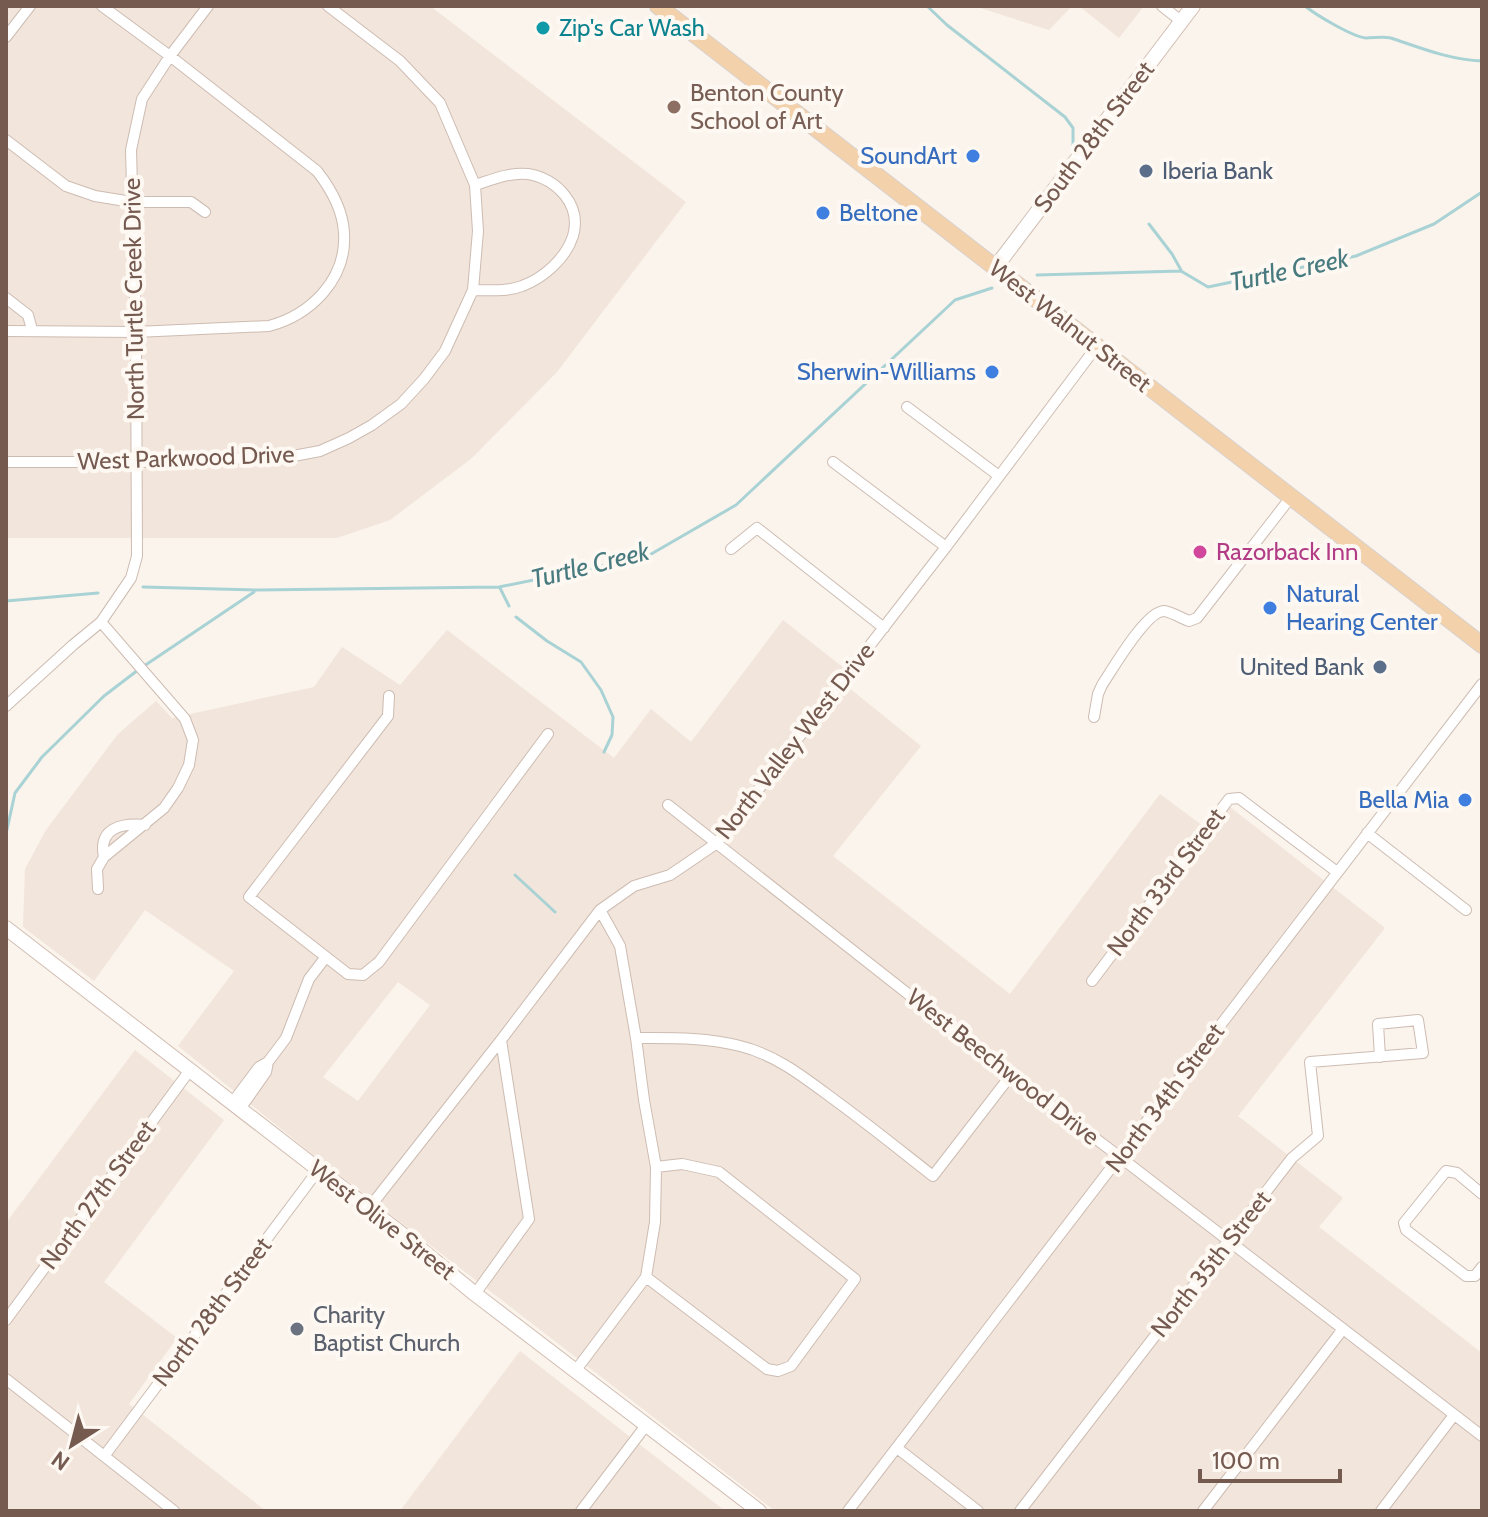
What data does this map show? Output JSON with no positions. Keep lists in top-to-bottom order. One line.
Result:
{"streets":{"main road":["South 28th Street","West Walnut Street","West Olive Street"],"street":["North Turtle Creek Drive","West Parkwood Drive","North Valley West Drive","North 33rd Street","West Beechwood Drive","North 34th Street","North 27th Street","North 35th Street","North 28th Street"]},"crossings":[["South 28th Street","West Walnut Street"],["North Turtle Creek Drive","West Parkwood Drive"],["West Walnut Street","North Valley West Drive"],["North Valley West Drive","West Beechwood Drive"],["North Valley West Drive","West Olive Street"],["North 33rd Street","North 34th Street"],["West Beechwood Drive","North 34th Street"],["West Beechwood Drive","North 35th Street"],["North 27th Street","West Olive Street"],["West Olive Street","North 28th Street"]],"water":["Turtle Creek"],"places":["Zip's Car Wash","Benton County School of Art","SoundArt","Iberia Bank","Beltone","Sherwin-Williams","Razorback Inn","Natural Hearing Center","United Bank","Bella Mia","Charity Baptist Church"],"scale_bar":"100 m","north":"bottom left"}
